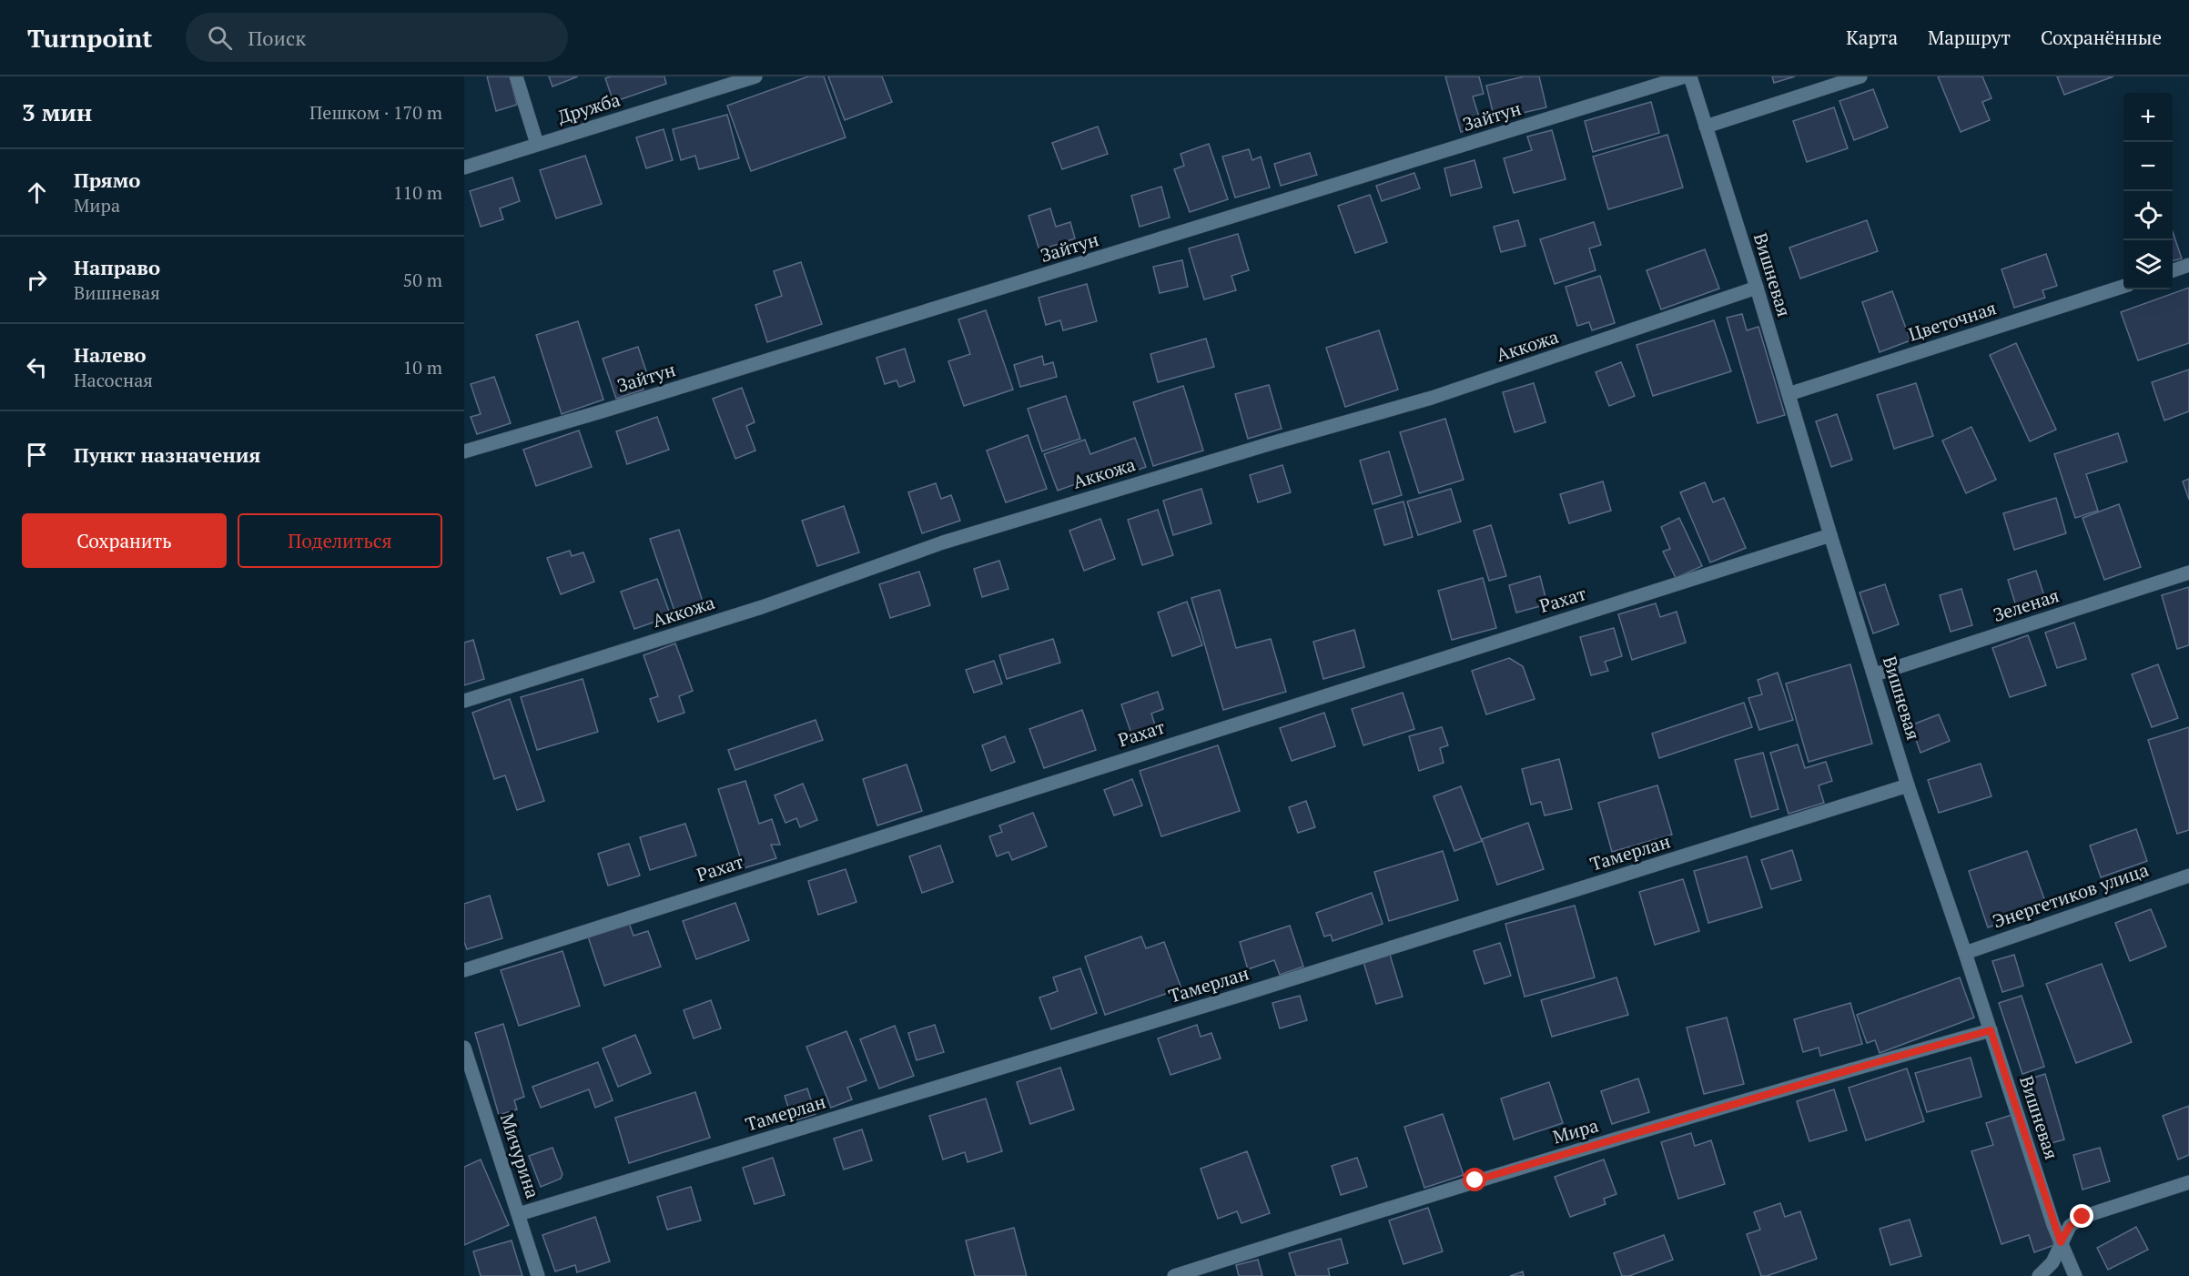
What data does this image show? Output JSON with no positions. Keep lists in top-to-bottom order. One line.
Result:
{"streets":{"street":["Дружба","Зайтун","Вишневая","Цветочная","Аккожа","Рахат","Зеленая","Тамерлан","Энергетиков улица","Мира","Мичурина"]},"crossings":[["Вишневая","Цветочная"],["Вишневая","Аккожа"],["Вишневая","Рахат"],["Вишневая","Зеленая"],["Вишневая","Тамерлан"],["Вишневая","Энергетиков улица"],["Вишневая","Мира"],["Тамерлан","Мичурина"]],"page":{"header":"Turnpoint","search":"Поиск","nav":["Карта","Маршрут","Сохранённые"],"heading":["3 мин","Пешком · 170 m"],"map_buttons":["+","−"],"list":[["Прямо","Мира","110 m"],["Направо","Вишневая","50 m"],["Налево","Насосная","10 m"],"Пункт назначения"],"buttons":["Сохранить","Поделиться"]}}
